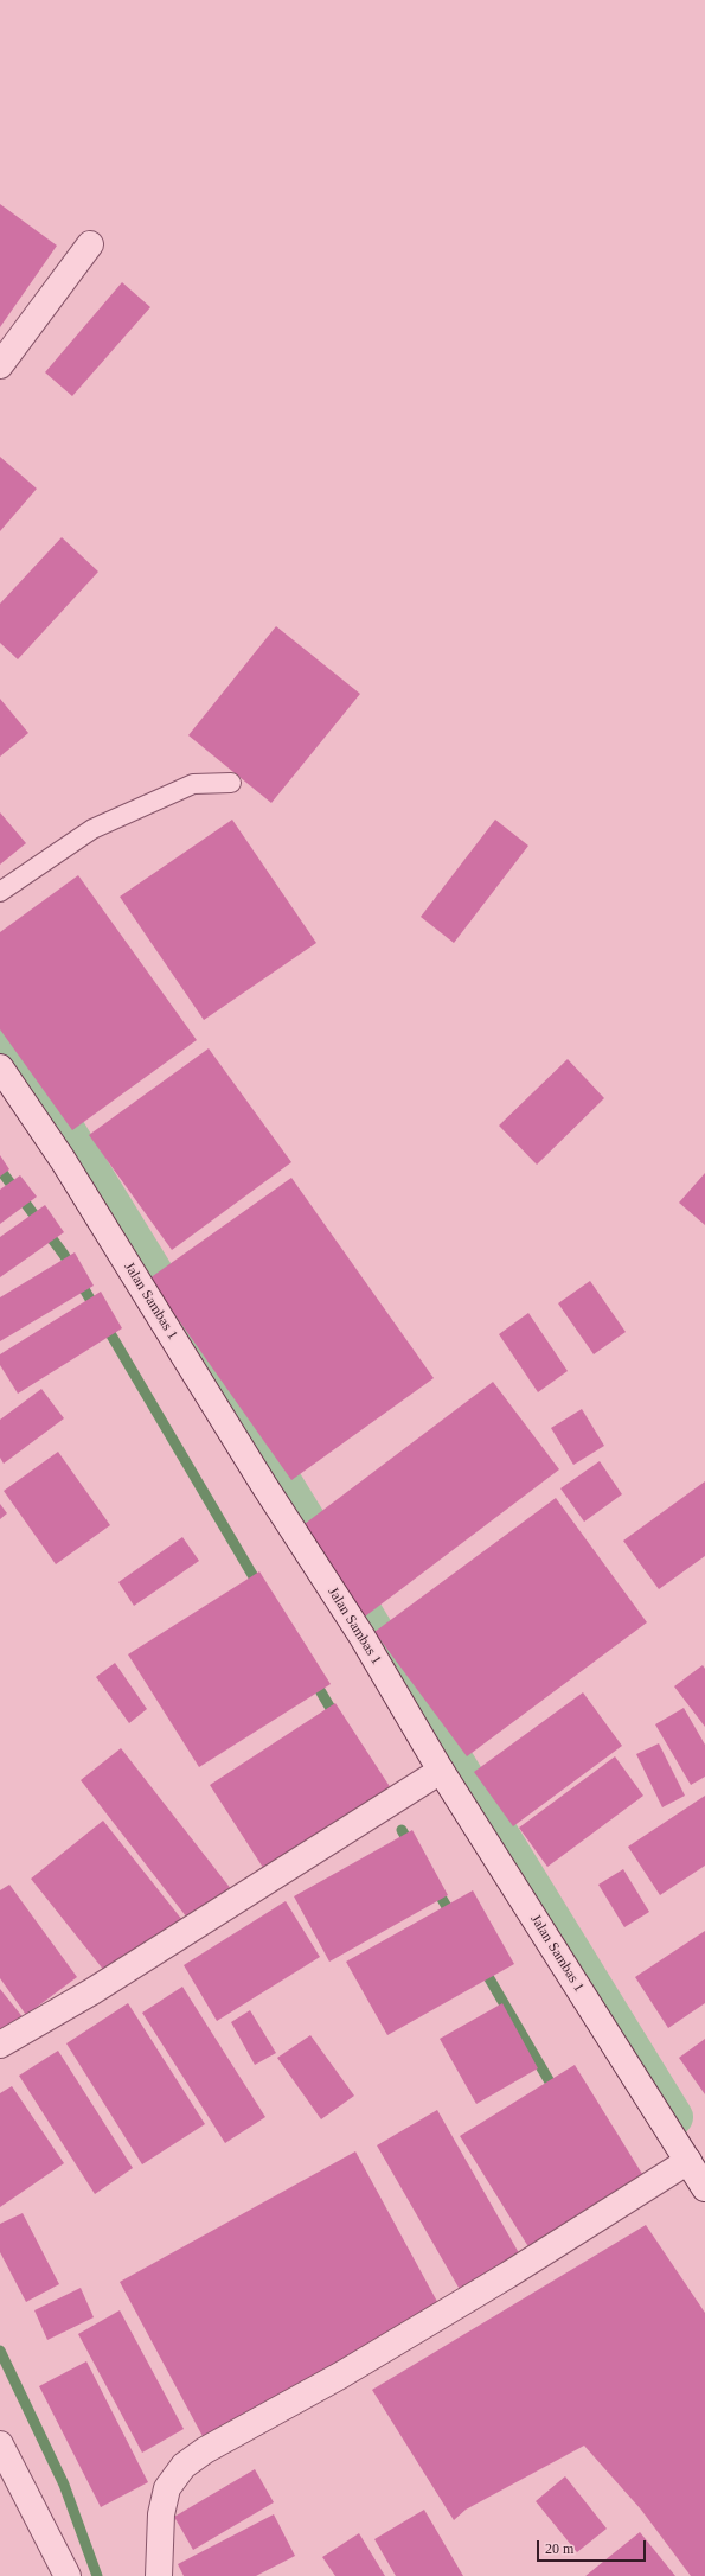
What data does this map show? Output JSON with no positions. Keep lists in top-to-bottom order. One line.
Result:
{"streets":{"street":["Jalan Sambas 1"]},"scale_bar":"20 m"}
